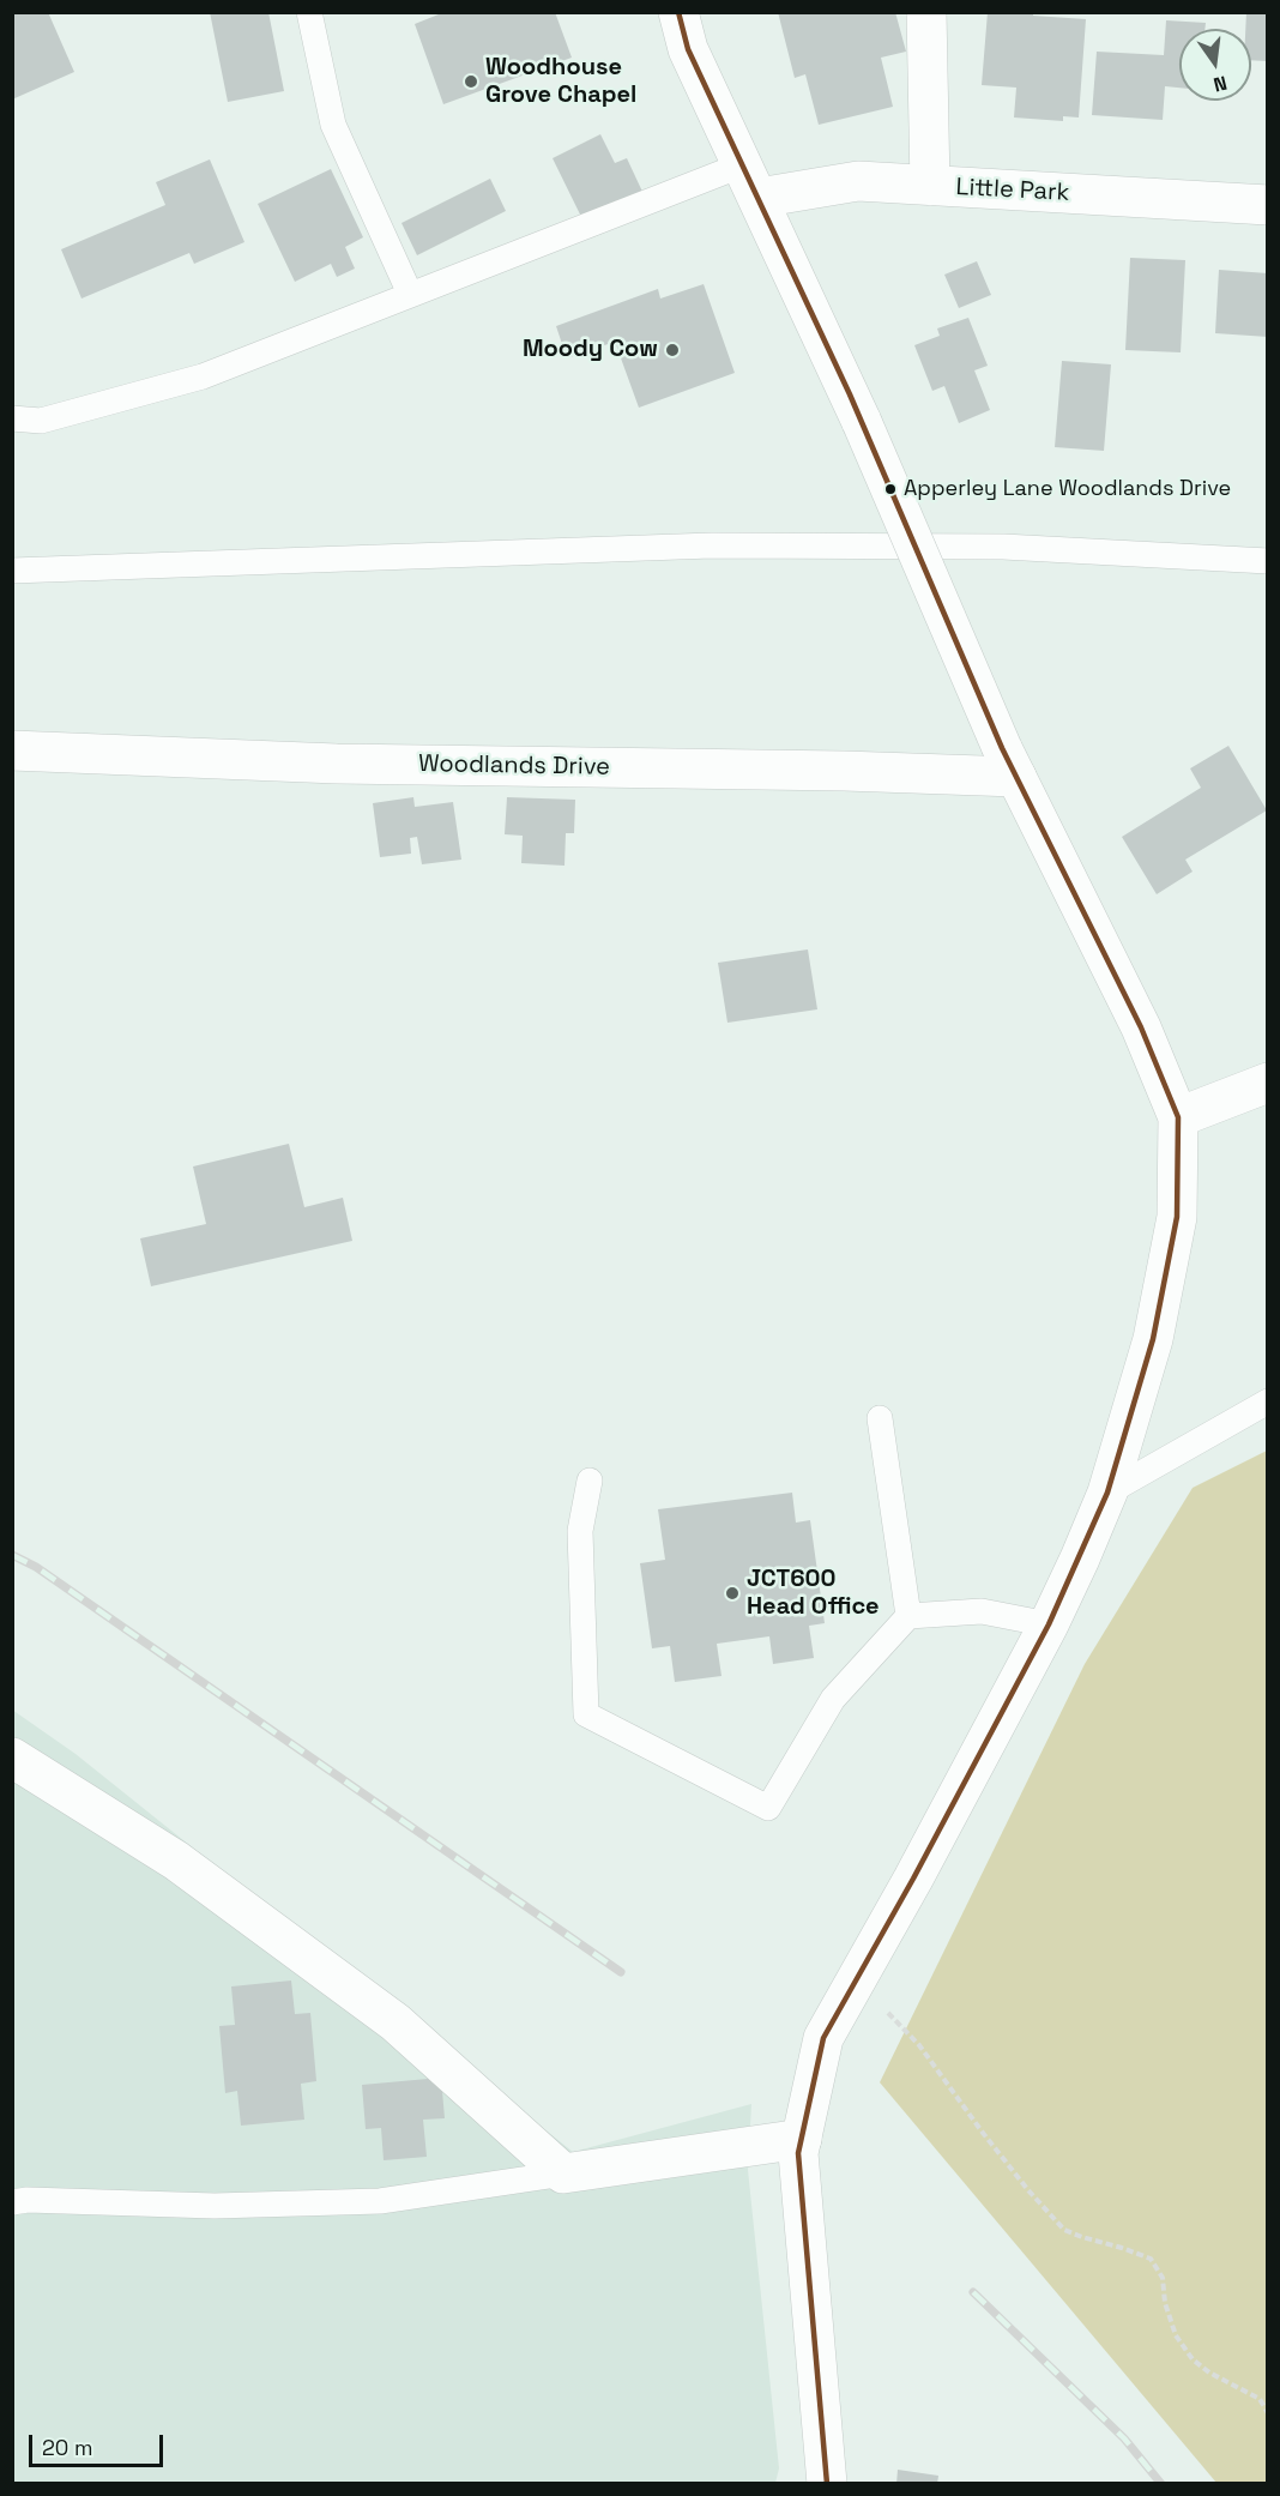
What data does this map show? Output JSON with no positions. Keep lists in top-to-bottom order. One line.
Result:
{"streets":{"main road":["Little Park","Woodlands Drive"]},"places":["Woodhouse Grove Chapel","Moody Cow","Apperley Lane Woodlands Drive","JCT600 Head Office"],"scale_bar":"20 m","north":"bottom"}
